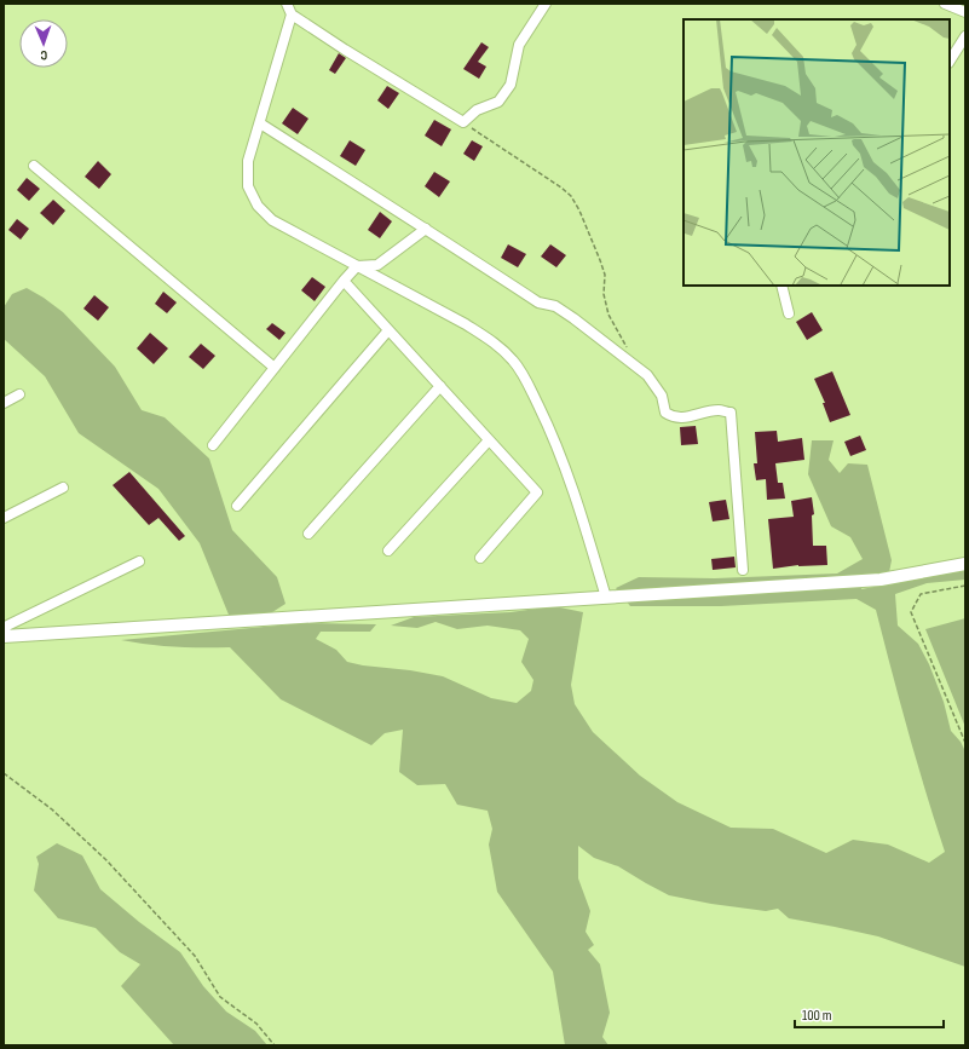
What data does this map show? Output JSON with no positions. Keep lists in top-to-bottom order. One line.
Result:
{"scale_bar":"100 m","north":"bottom"}
